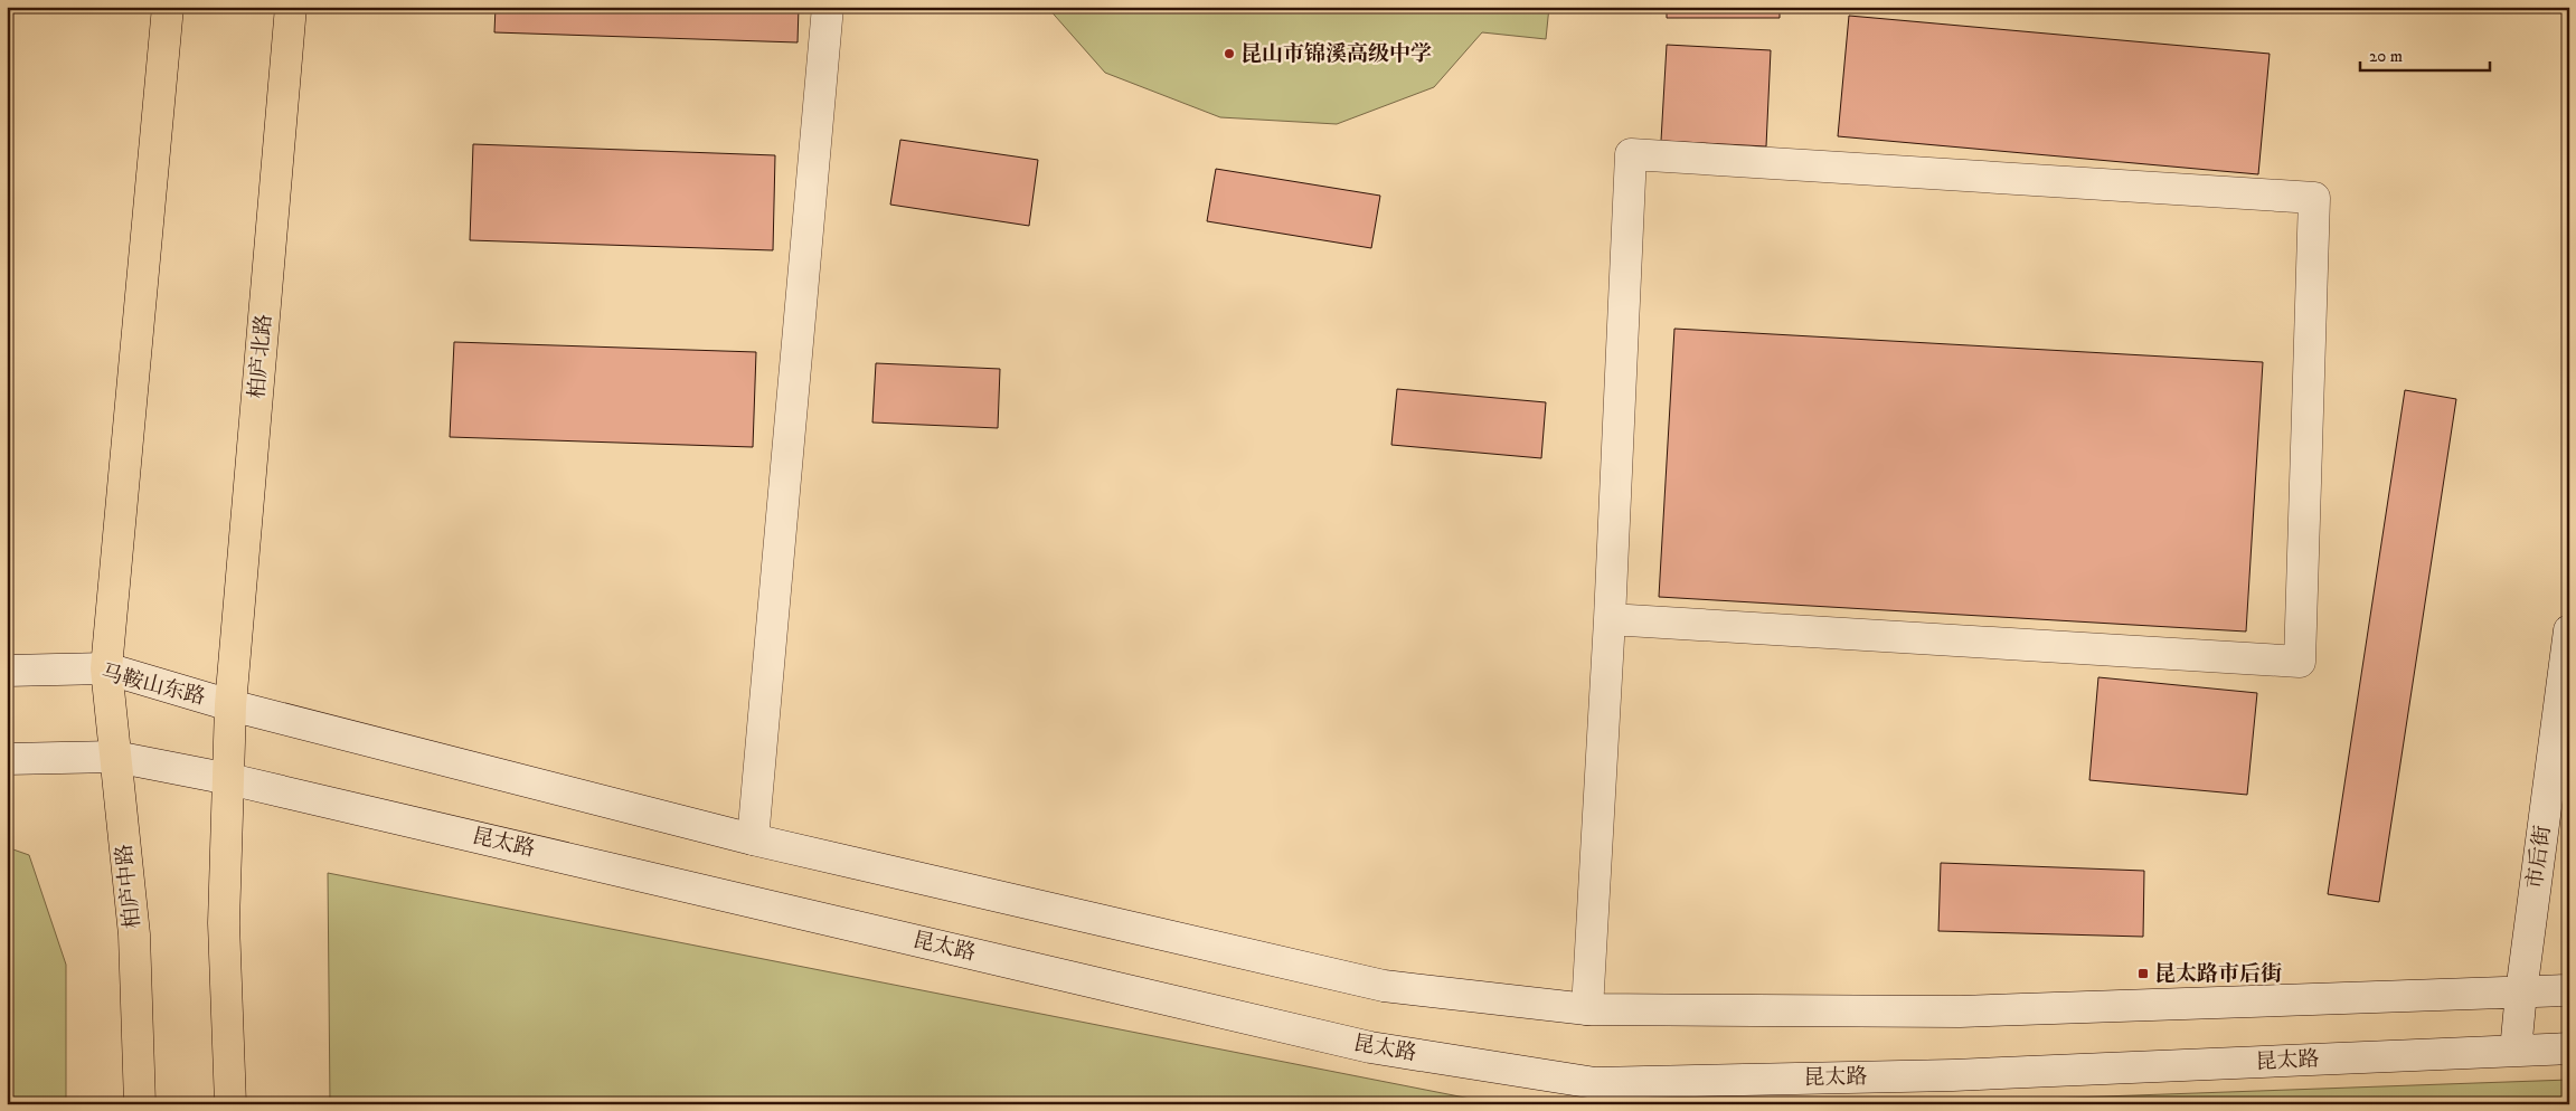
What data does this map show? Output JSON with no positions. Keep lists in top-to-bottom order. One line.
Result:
{"streets":{"main road":["柏庐北路","马鞍山东路","昆太路","市后街","柏庐中路"]},"crossings":[["柏庐北路","马鞍山东路"],["马鞍山东路","柏庐中路"],["昆太路","市后街"]],"places":{"other":["昆山市锦溪高级中学"],"transit":["昆太路市后街"]},"scale_bar":"20 m"}
